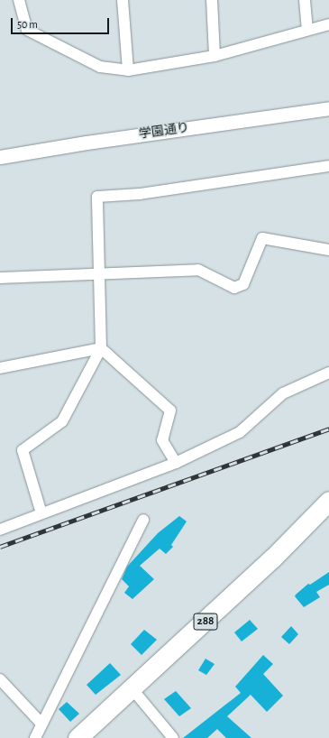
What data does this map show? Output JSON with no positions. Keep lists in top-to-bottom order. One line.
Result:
{"streets":{"highway":["288"],"street":["学園通り"]},"scale_bar":"50 m"}
